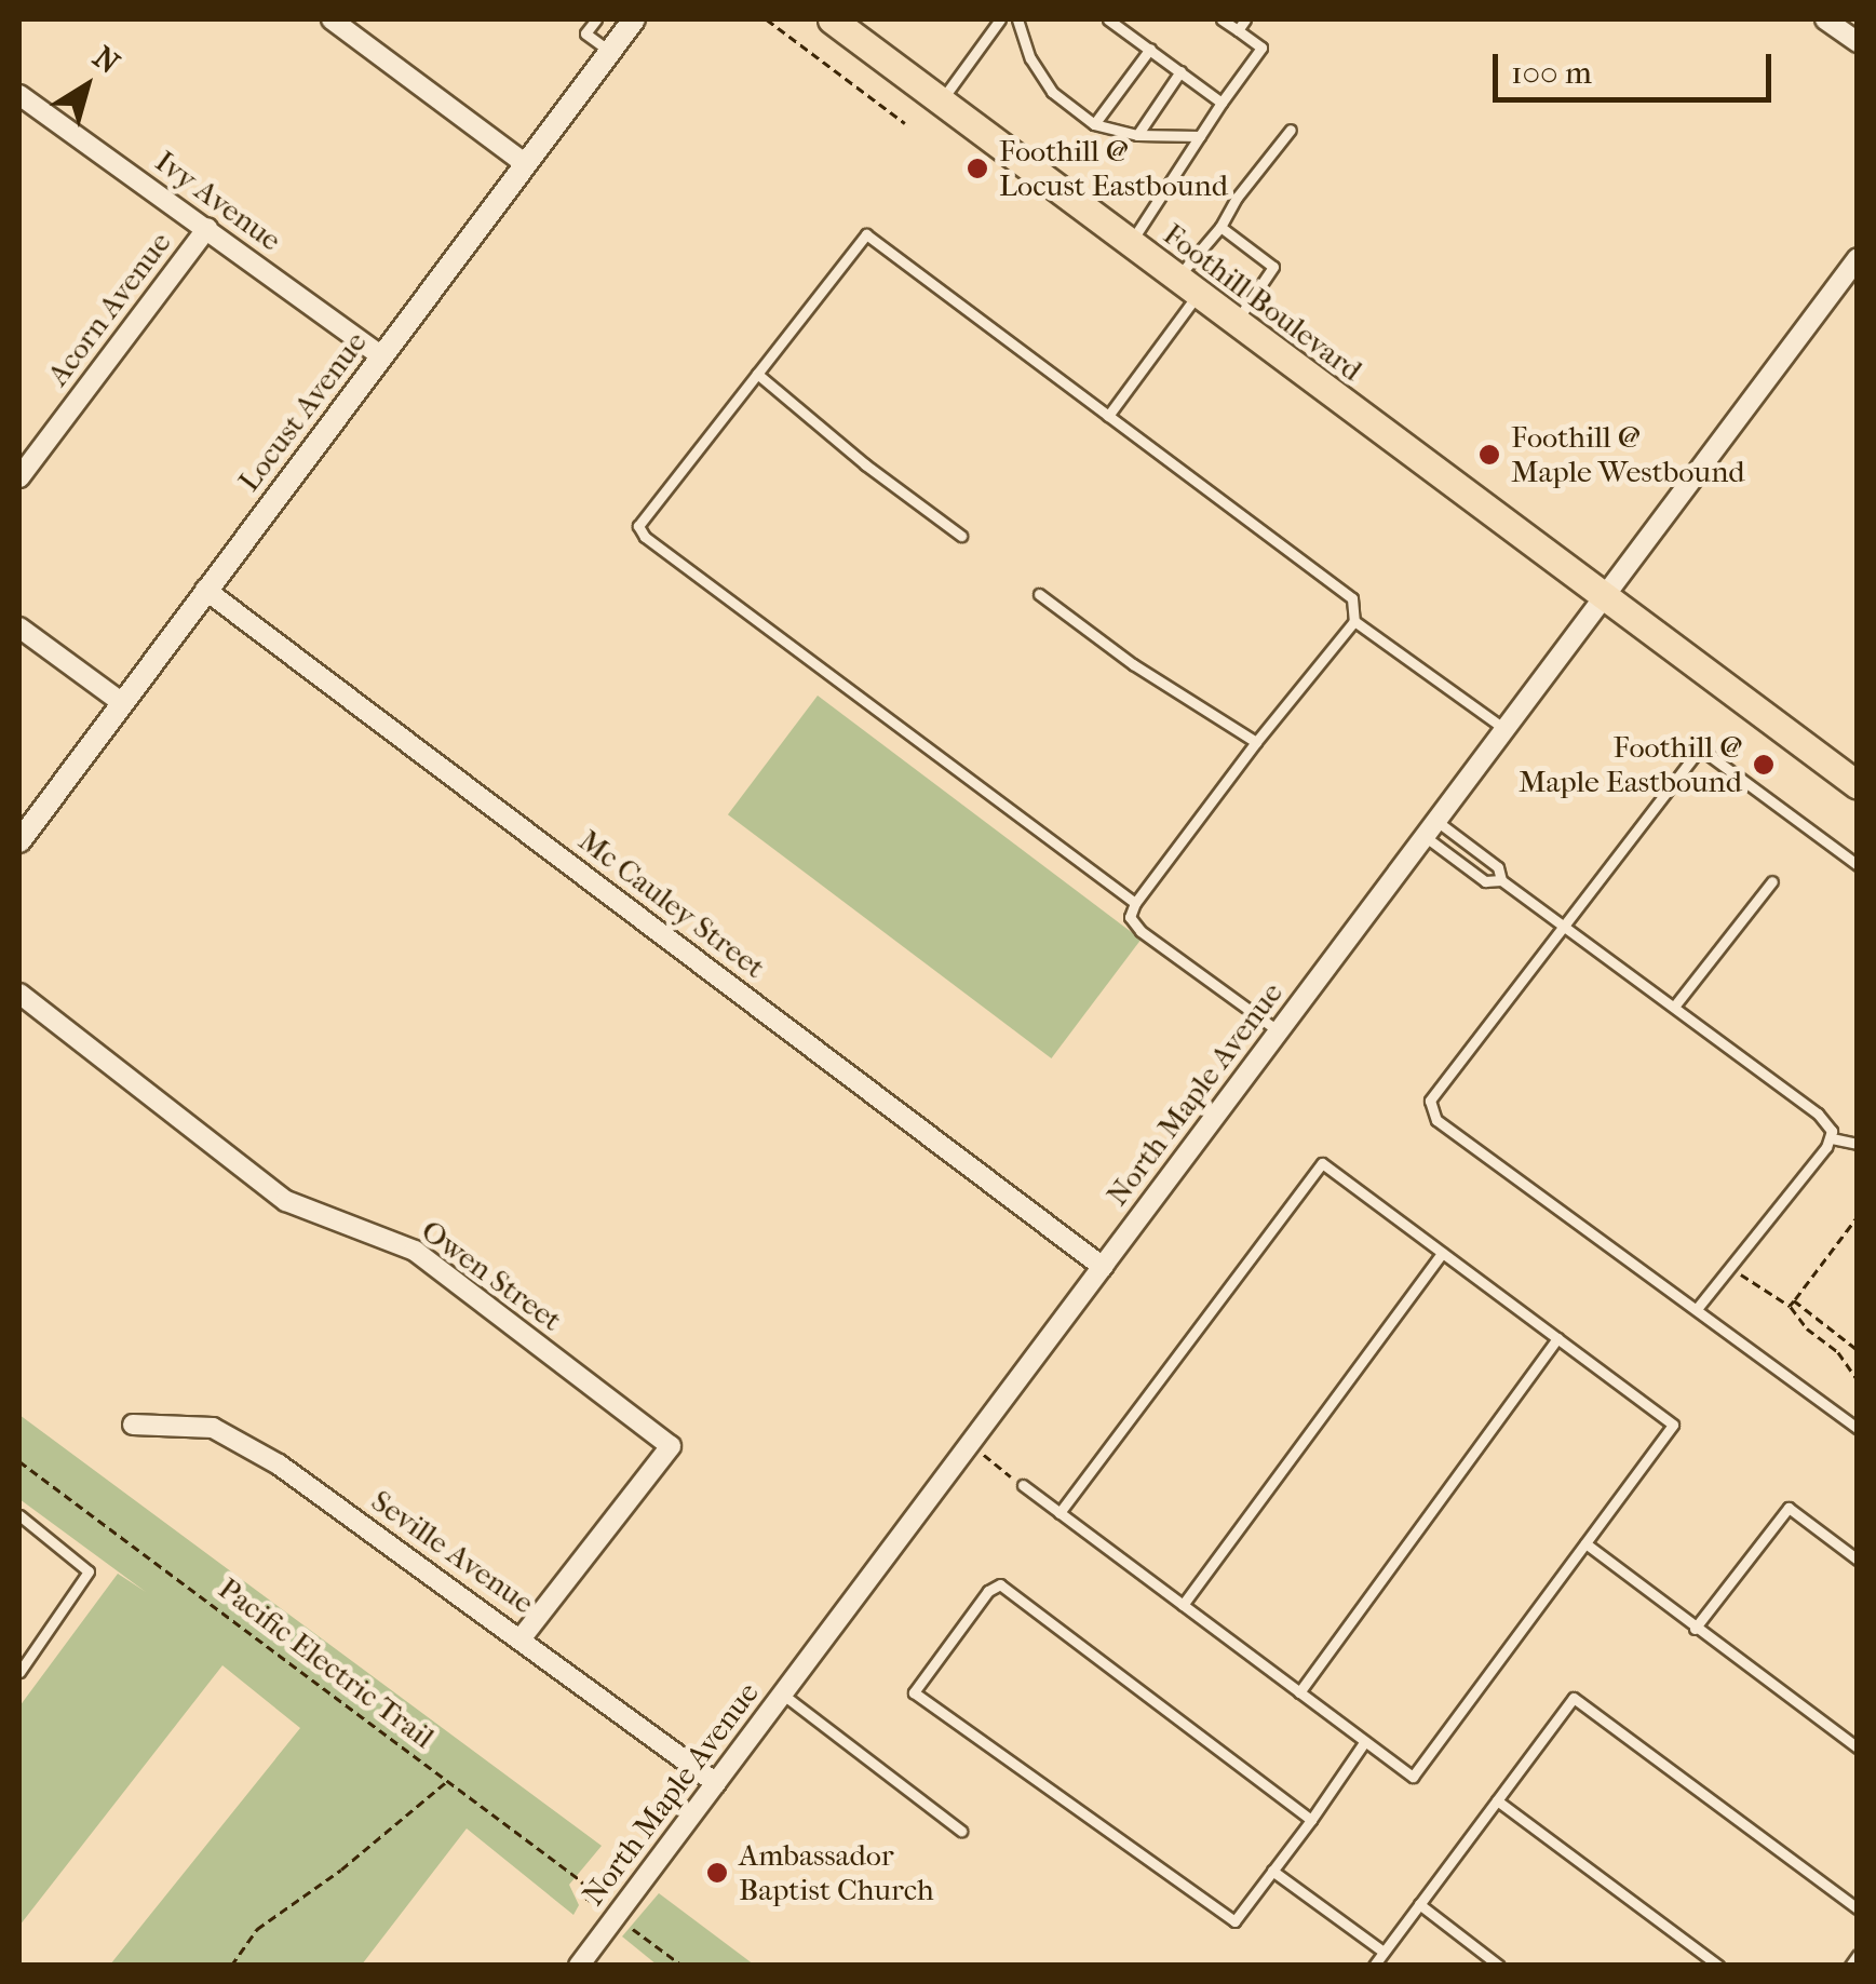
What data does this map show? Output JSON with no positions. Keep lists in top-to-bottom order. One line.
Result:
{"streets":{"main road":["Foothill Boulevard"],"street":["Ivy Avenue","Acorn Avenue","Locust Avenue","Mc Cauley Street","North Maple Avenue","Owen Street","Seville Avenue"],"path":["Pacific Electric Trail"]},"crossings":[["Ivy Avenue","Acorn Avenue"],["Ivy Avenue","Locust Avenue"],["Foothill Boulevard","North Maple Avenue"],["Locust Avenue","Mc Cauley Street"],["Mc Cauley Street","North Maple Avenue"],["North Maple Avenue","Seville Avenue"],["Owen Street","Seville Avenue"]],"places":["Foothill @ Locust Eastbound","Foothill @ Maple Westbound","Foothill @ Maple Eastbound","Ambassador Baptist Church"],"scale_bar":"100 m","north":"top right"}
